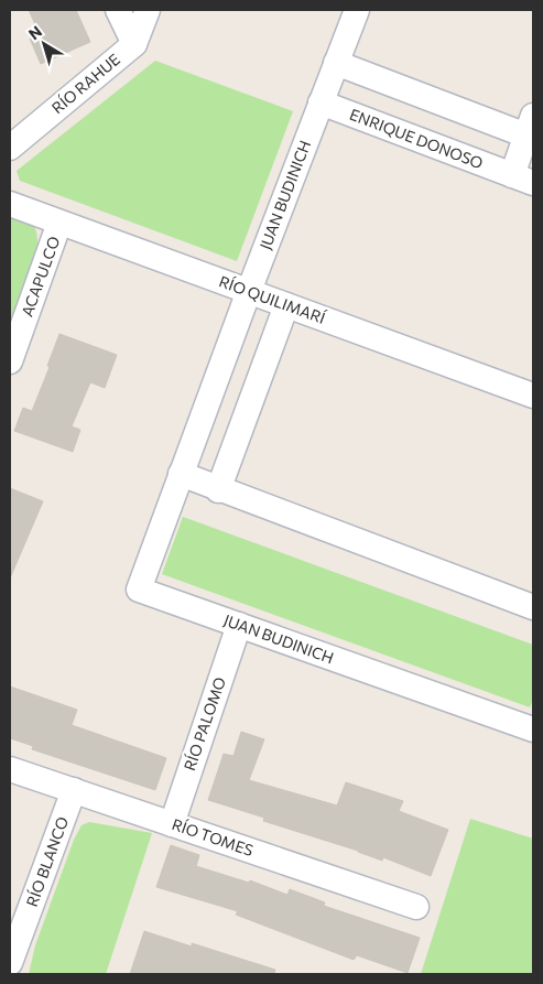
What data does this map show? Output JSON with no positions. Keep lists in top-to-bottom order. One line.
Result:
{"streets":{"street":["RÍO RAHUE","ENRIQUE DONOSO","JUAN BUDINICH","ACAPULCO","RÍO QUILIMARÍ","RÍO PALOMO","RÍO TOMES","RÍO BLANCO"]},"crossings":[["ENRIQUE DONOSO","JUAN BUDINICH"],["JUAN BUDINICH","RÍO QUILIMARÍ"],["JUAN BUDINICH","RÍO PALOMO"],["ACAPULCO","RÍO QUILIMARÍ"],["RÍO PALOMO","RÍO TOMES"],["RÍO TOMES","RÍO BLANCO"]],"north":"top left"}
